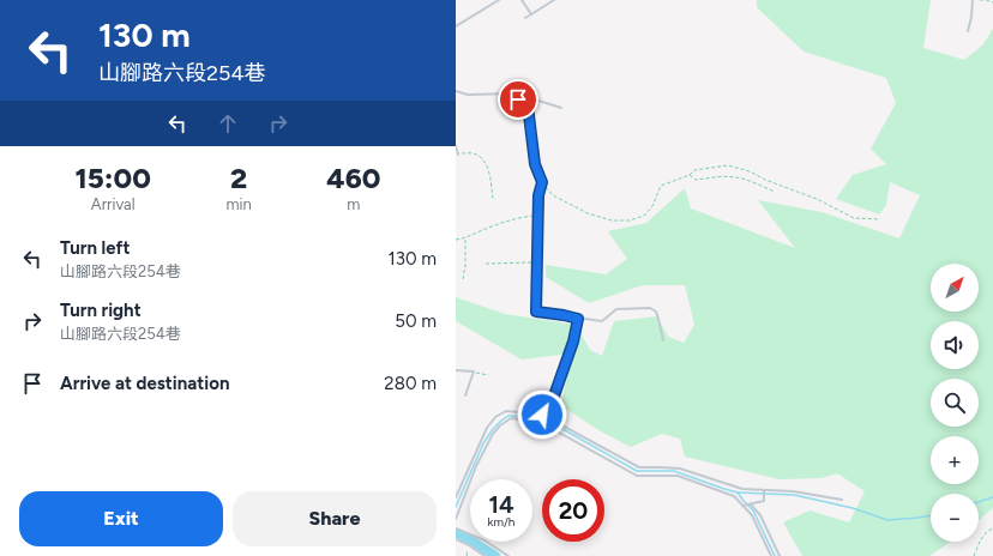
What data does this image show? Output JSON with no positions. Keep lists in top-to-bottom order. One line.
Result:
{"north":"top right","page":{"turn":["130 m","山腳路六段254巷"],"eta":["15:00","Arrival","2","min","460","m"],"list":[{"name":"Turn left","note":"山腳路六段254巷","value":"130 m"},{"name":"Turn right","note":"山腳路六段254巷","value":"50 m"},{"name":"Arrive at destination","value":"280 m"}],"map_buttons":["+","−"],"speed":"14 km/h","limit":"20","buttons":["Exit","Share"]}}
